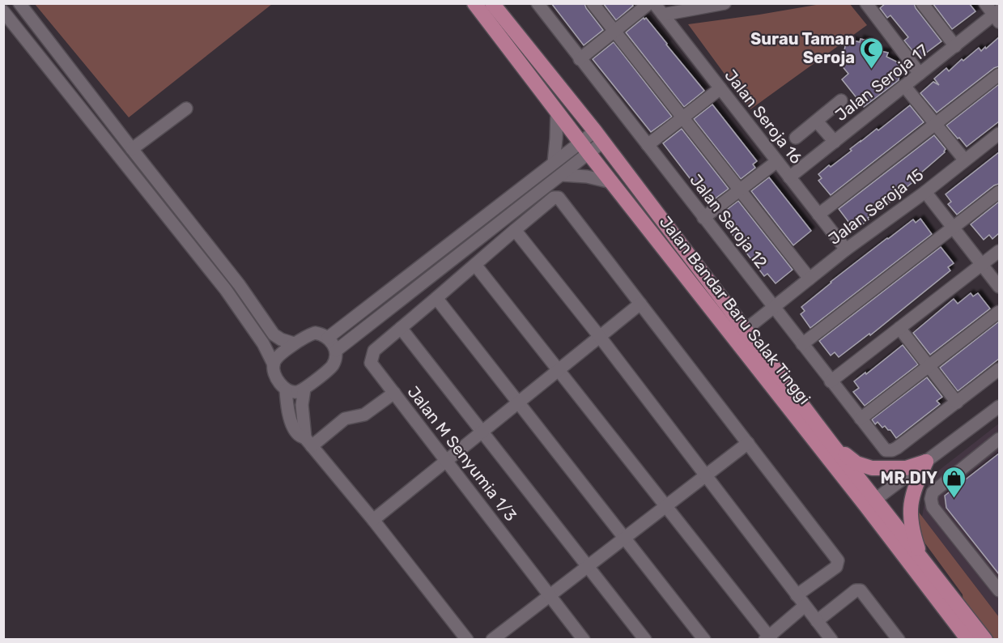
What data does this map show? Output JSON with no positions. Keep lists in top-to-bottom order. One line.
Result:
{"streets":{"main road":["Jalan Bandar Baru Salak Tinggi"],"street":["Jalan Seroja 17","Jalan Seroja 16","Jalan Seroja 15","Jalan Seroja 12","Jalan M Senyumia 1/3"]},"crossings":[["Jalan Seroja 17","Jalan Seroja 16"],["Jalan Seroja 16","Jalan Seroja 15"],["Jalan Seroja 15","Jalan Seroja 12"],["Jalan Seroja 15","Jalan Bandar Baru Salak Tinggi"]],"places":{"mosque":["Surau Taman Seroja"],"shop":["MR.DIY"]}}
